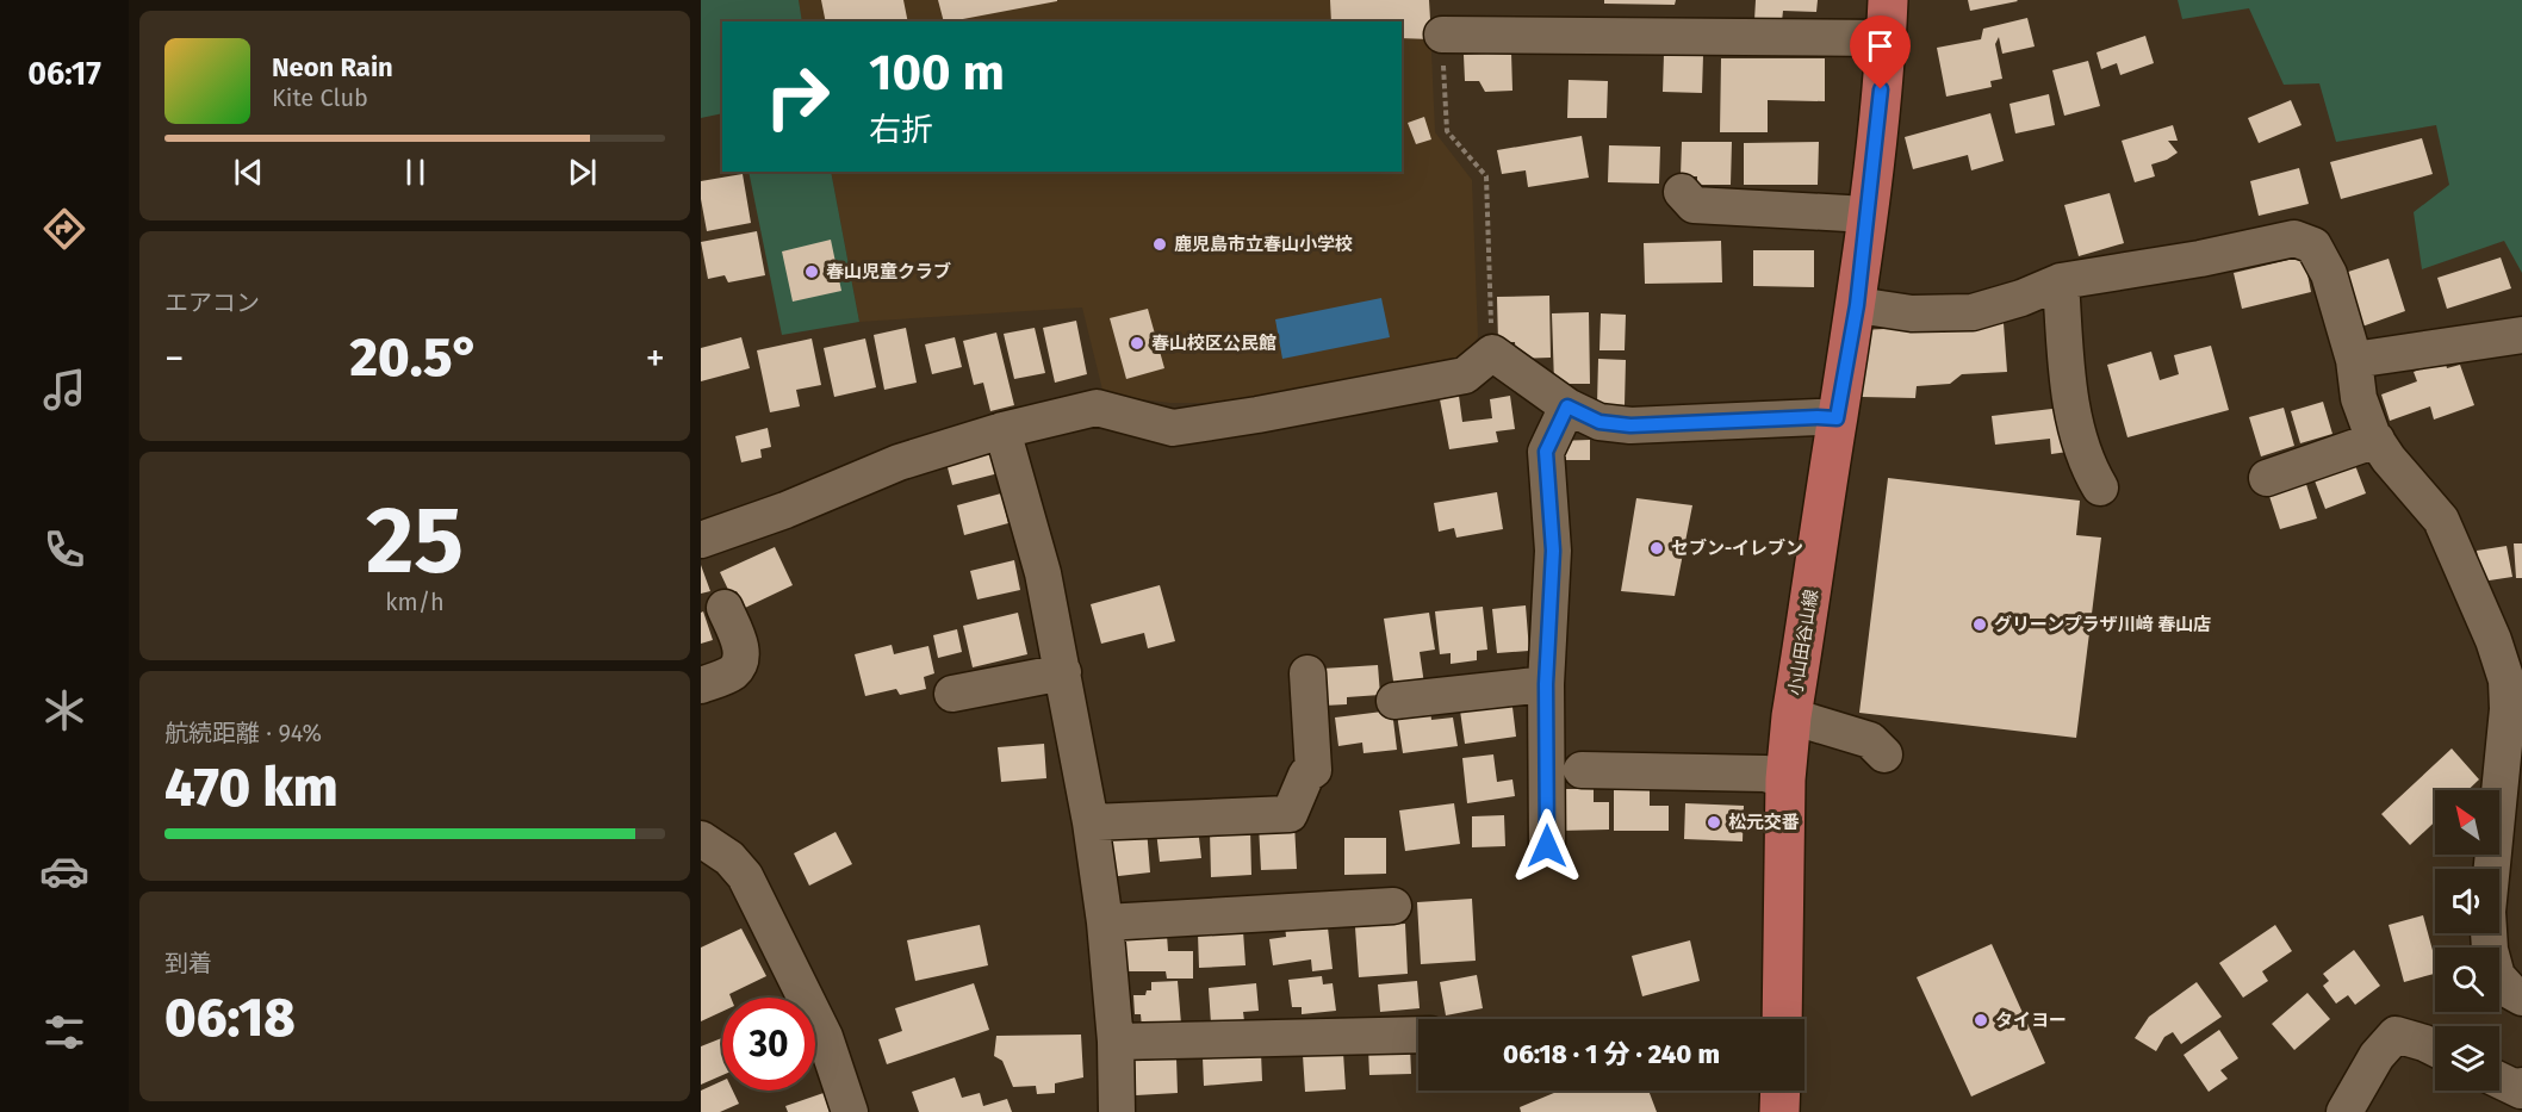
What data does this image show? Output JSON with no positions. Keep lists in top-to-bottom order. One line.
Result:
{"streets":{"main road":["小山田谷山線"]},"places":["鹿児島市立春山小学校","春山児童クラブ","春山校区公民館","セブン-イレブン","グリーンプラザ川﨑 春山店","松元交番","タイヨー"],"north":"top left","page":{"tabs":"06:17","turn":["100 m","右折"],"song":["Neon Rain","Kite Club"],"tile":["エアコン",["25","km/h"],["航続距離 · 94%","470 km"],["到着","06:18"]],"heat":["−","20.5°","+"],"limit":"30","trip":"06:18 · 1 分 · 240 m"}}
